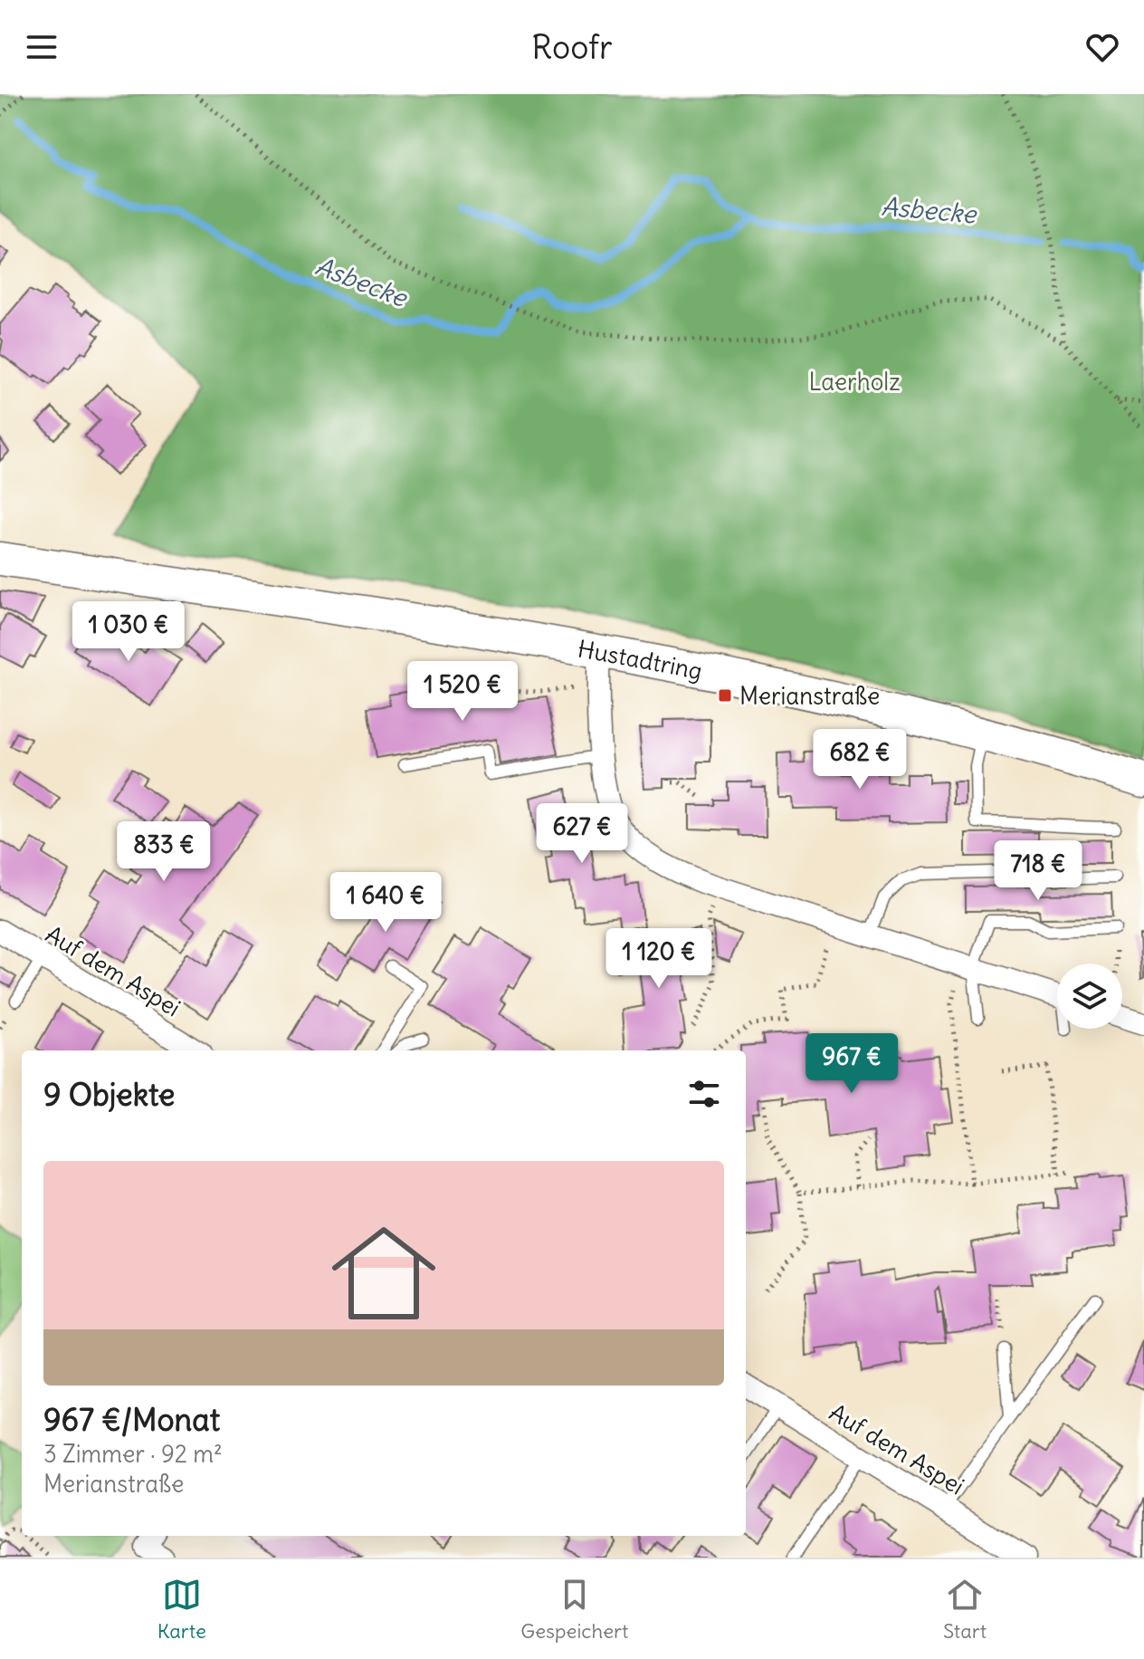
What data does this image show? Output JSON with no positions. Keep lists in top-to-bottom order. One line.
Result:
{"streets":{"street":["Hustadtring","Auf dem Aspei"]},"water":["Asbecke"],"parks":["Laerholz"],"places":{"transit":["Merianstraße"]},"page":{"header":"Roofr","price":["1 030 €","1 520 €","682 €","627 €","833 €","718 €","1 640 €","1 120 €","967 €"],"heading":"9 Objekte","list":[{"name":"967 €/Monat","note":"3 Zimmer · 92 m² · Merianstraße"}],"tabs":["Karte","Gespeichert","Start"]}}
